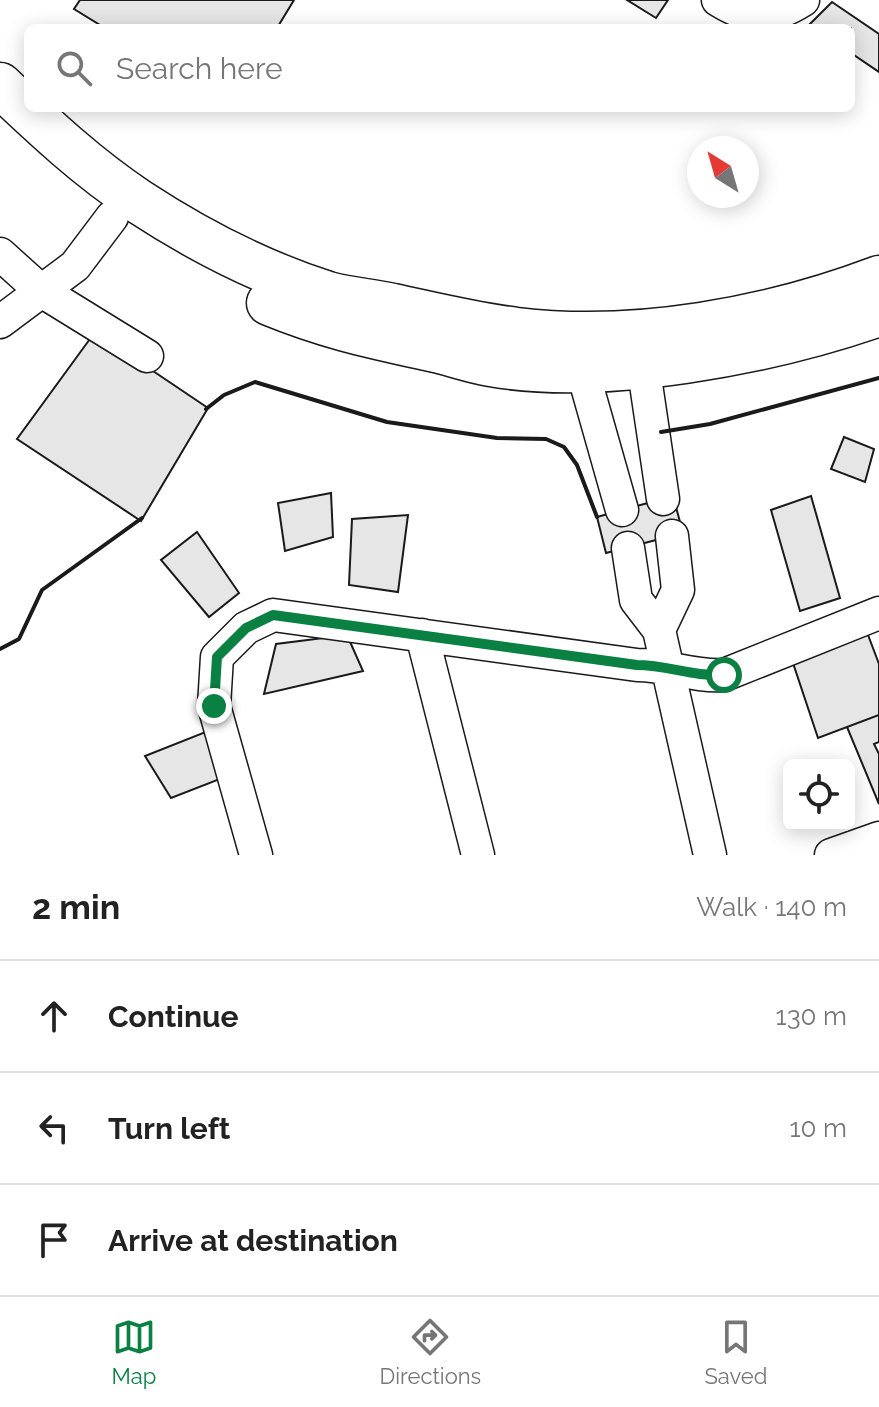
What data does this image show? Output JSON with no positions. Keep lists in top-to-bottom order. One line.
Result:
{"north":"top left","page":{"search":"Search here","heading":["2 min","Walk · 140 m"],"list":[["Continue","130 m"],["Turn left","10 m"],"Arrive at destination"],"nav":["Map","Directions","Saved"]}}
